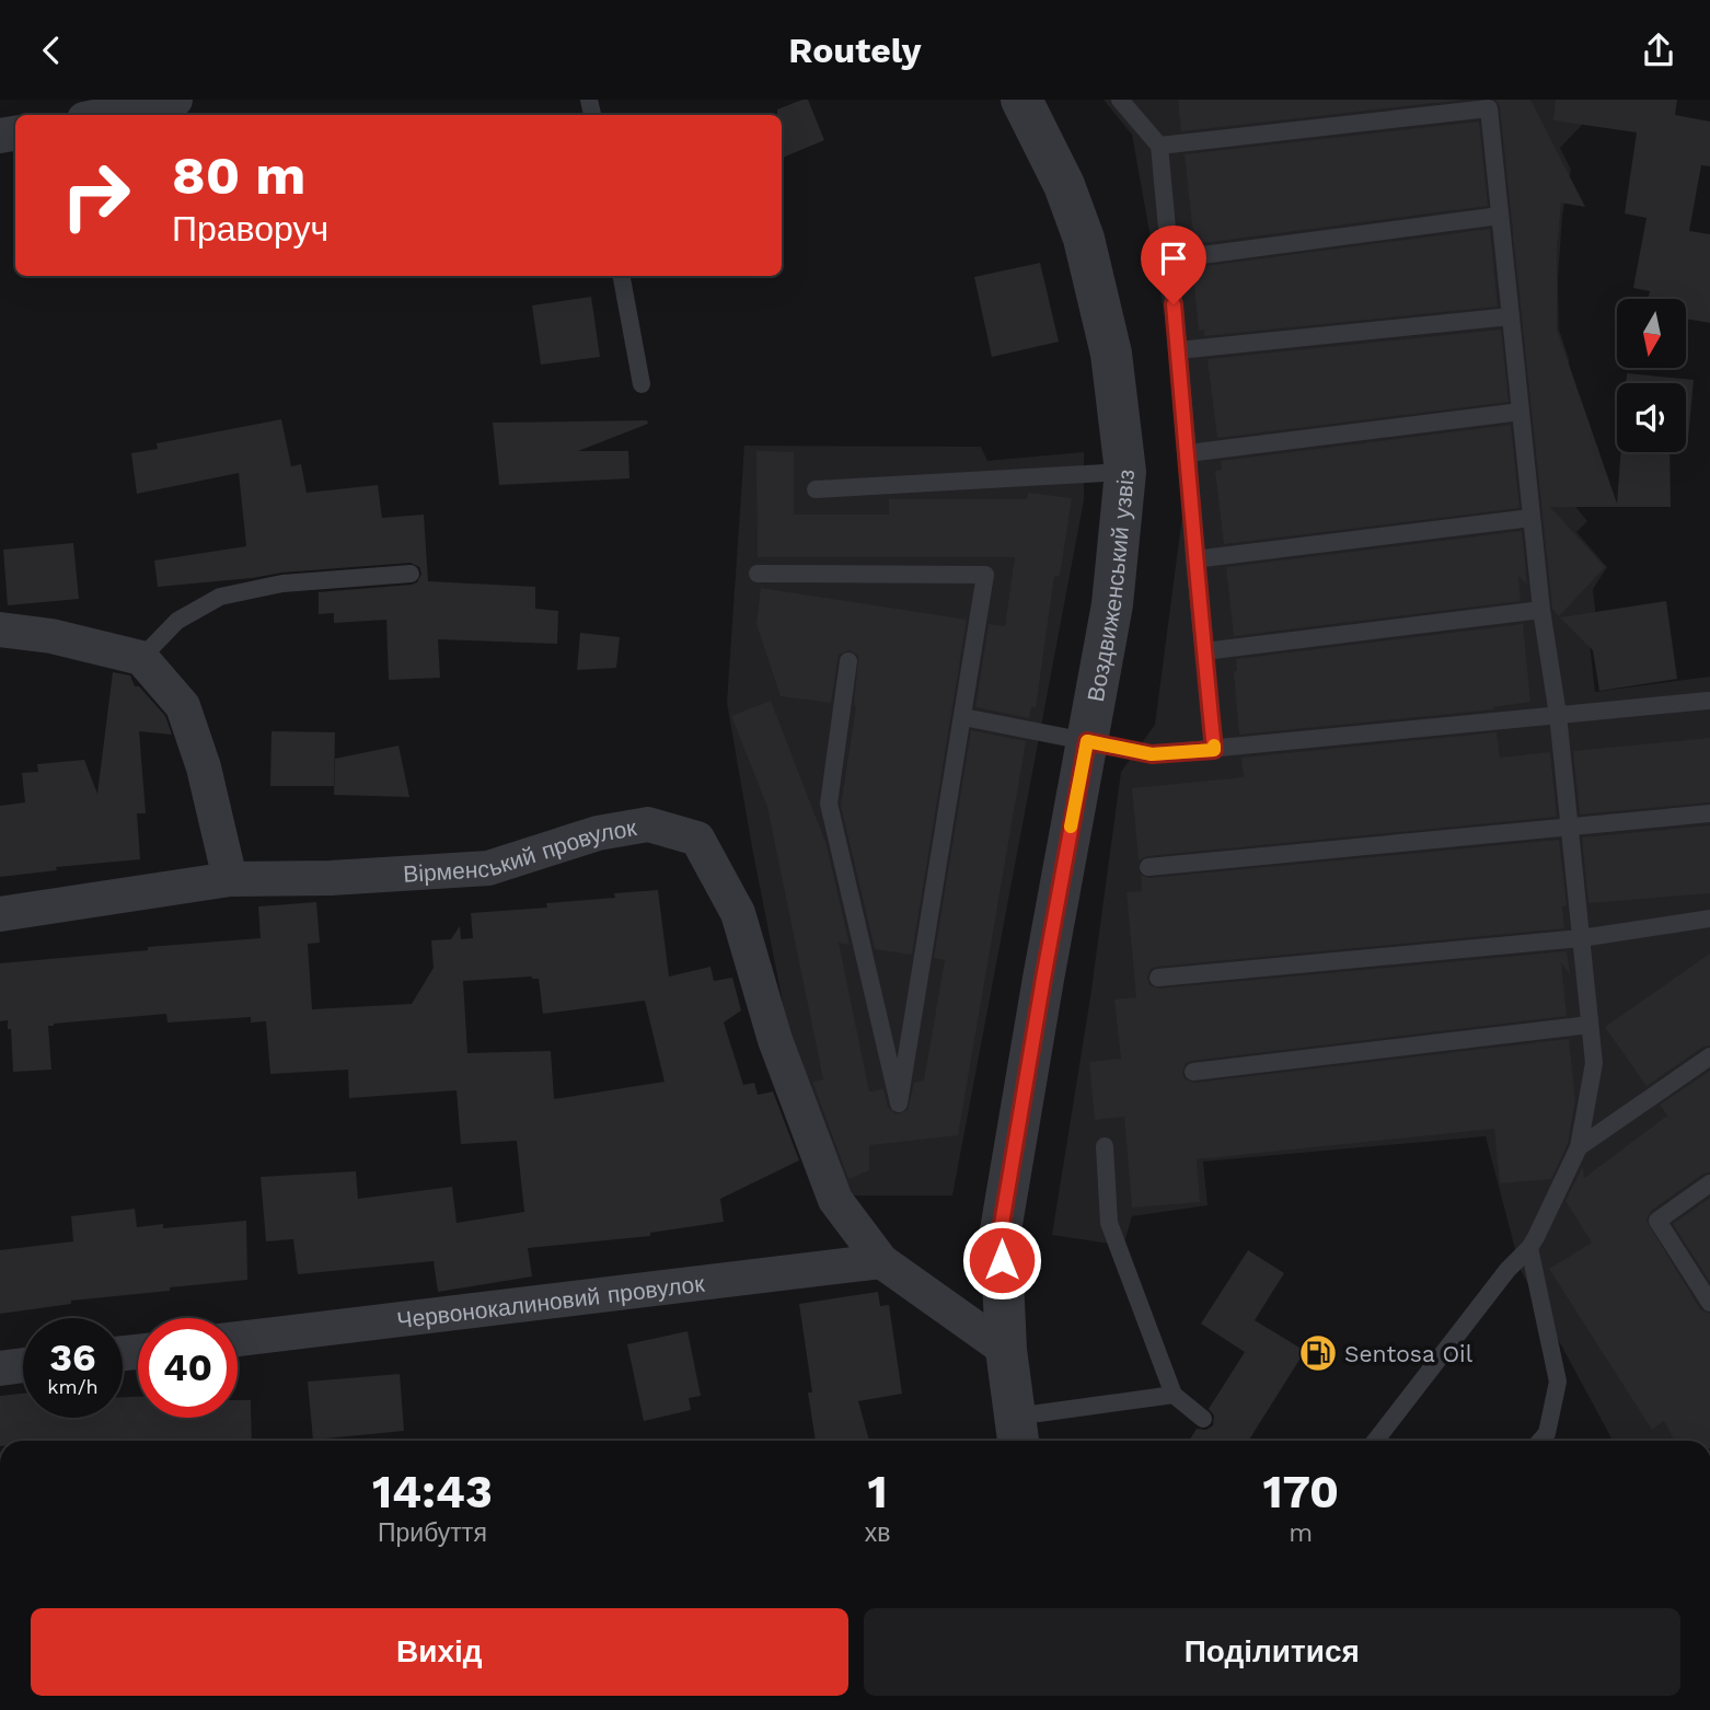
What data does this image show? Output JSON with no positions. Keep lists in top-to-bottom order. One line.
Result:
{"streets":{"street":["Воздвиженський узвіз","Вірменський провулок","Червонокалиновий провулок"]},"crossings":[["Воздвиженський узвіз","Вірменський провулок"],["Вірменський провулок","Червонокалиновий провулок"]],"places":{"fuel station":["Sentosa Oil"]},"north":"bottom","page":{"header":"Routely","turn":["80 m","Праворуч"],"speed":"36 km/h","limit":"40","eta":["14:43","Прибуття","1","хв","170","m"],"buttons":["Вихід","Поділитися"]}}
